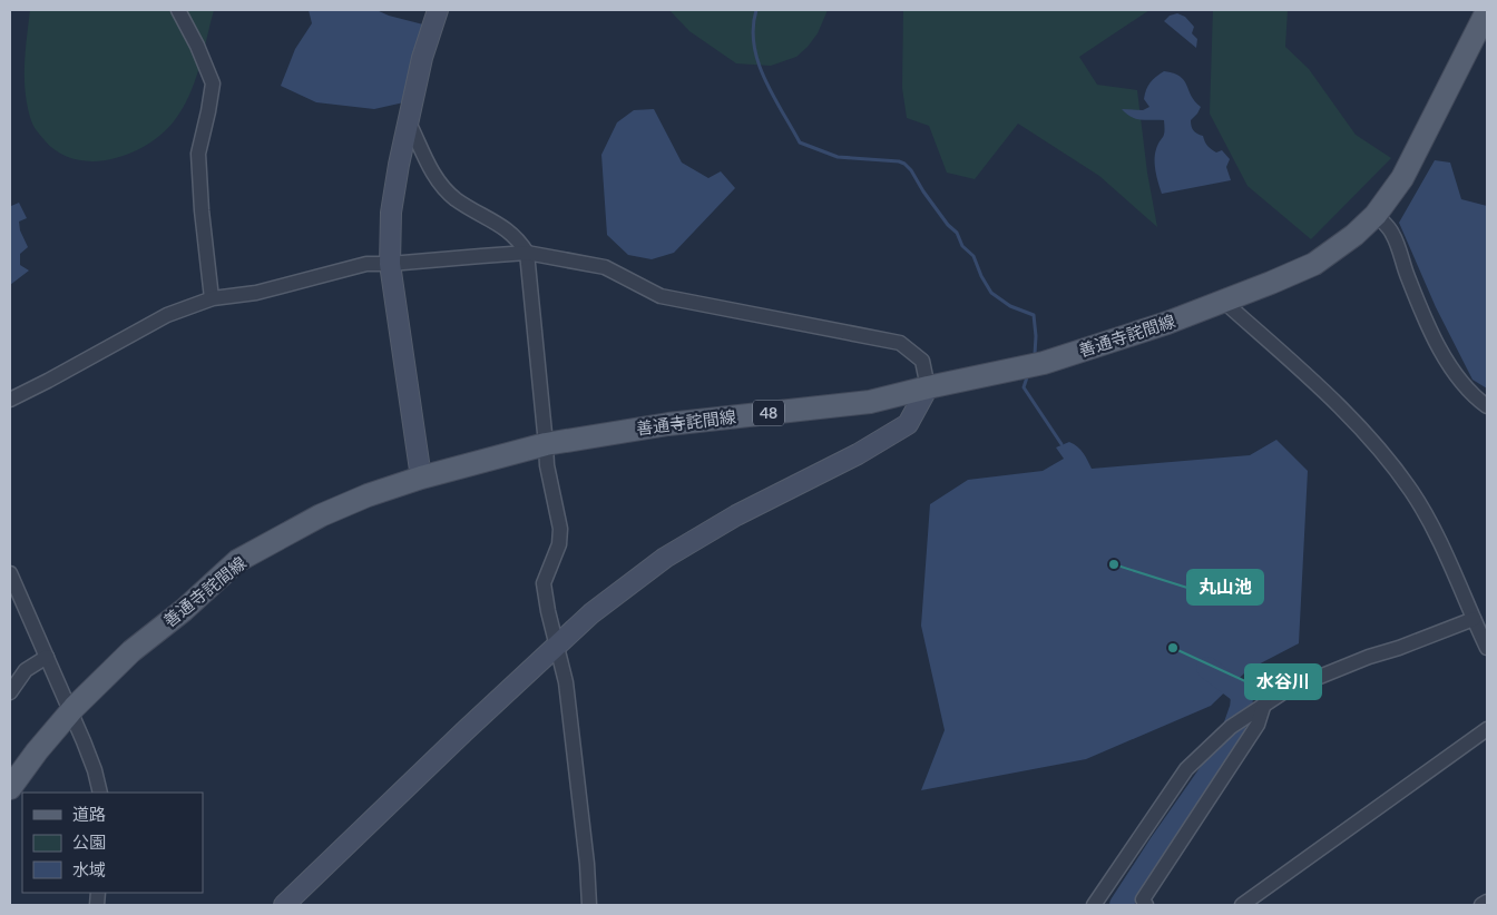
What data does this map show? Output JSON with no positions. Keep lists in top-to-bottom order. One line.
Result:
{"streets":{"main road":["善通寺詫間線","48"]},"places":["丸山池","水谷川"],"legend":["道路","公園","水域"]}
